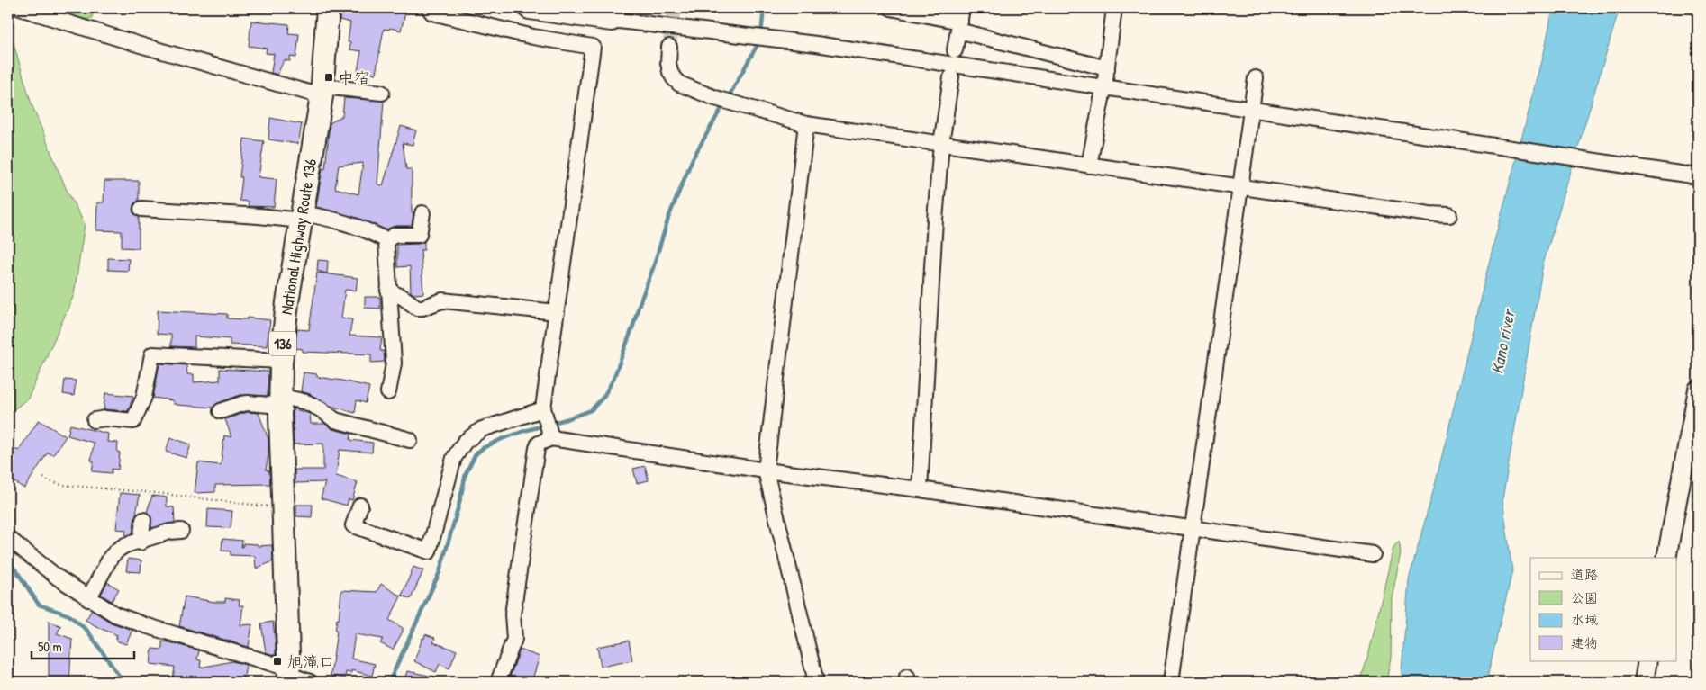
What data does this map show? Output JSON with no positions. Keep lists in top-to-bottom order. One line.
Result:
{"streets":{"highway":["National Highway Route 136","136"]},"water":["Kano river"],"places":{"transit":["中宿","旭滝口"]},"legend":["道路","公園","水域","建物"],"scale_bar":"50 m"}
